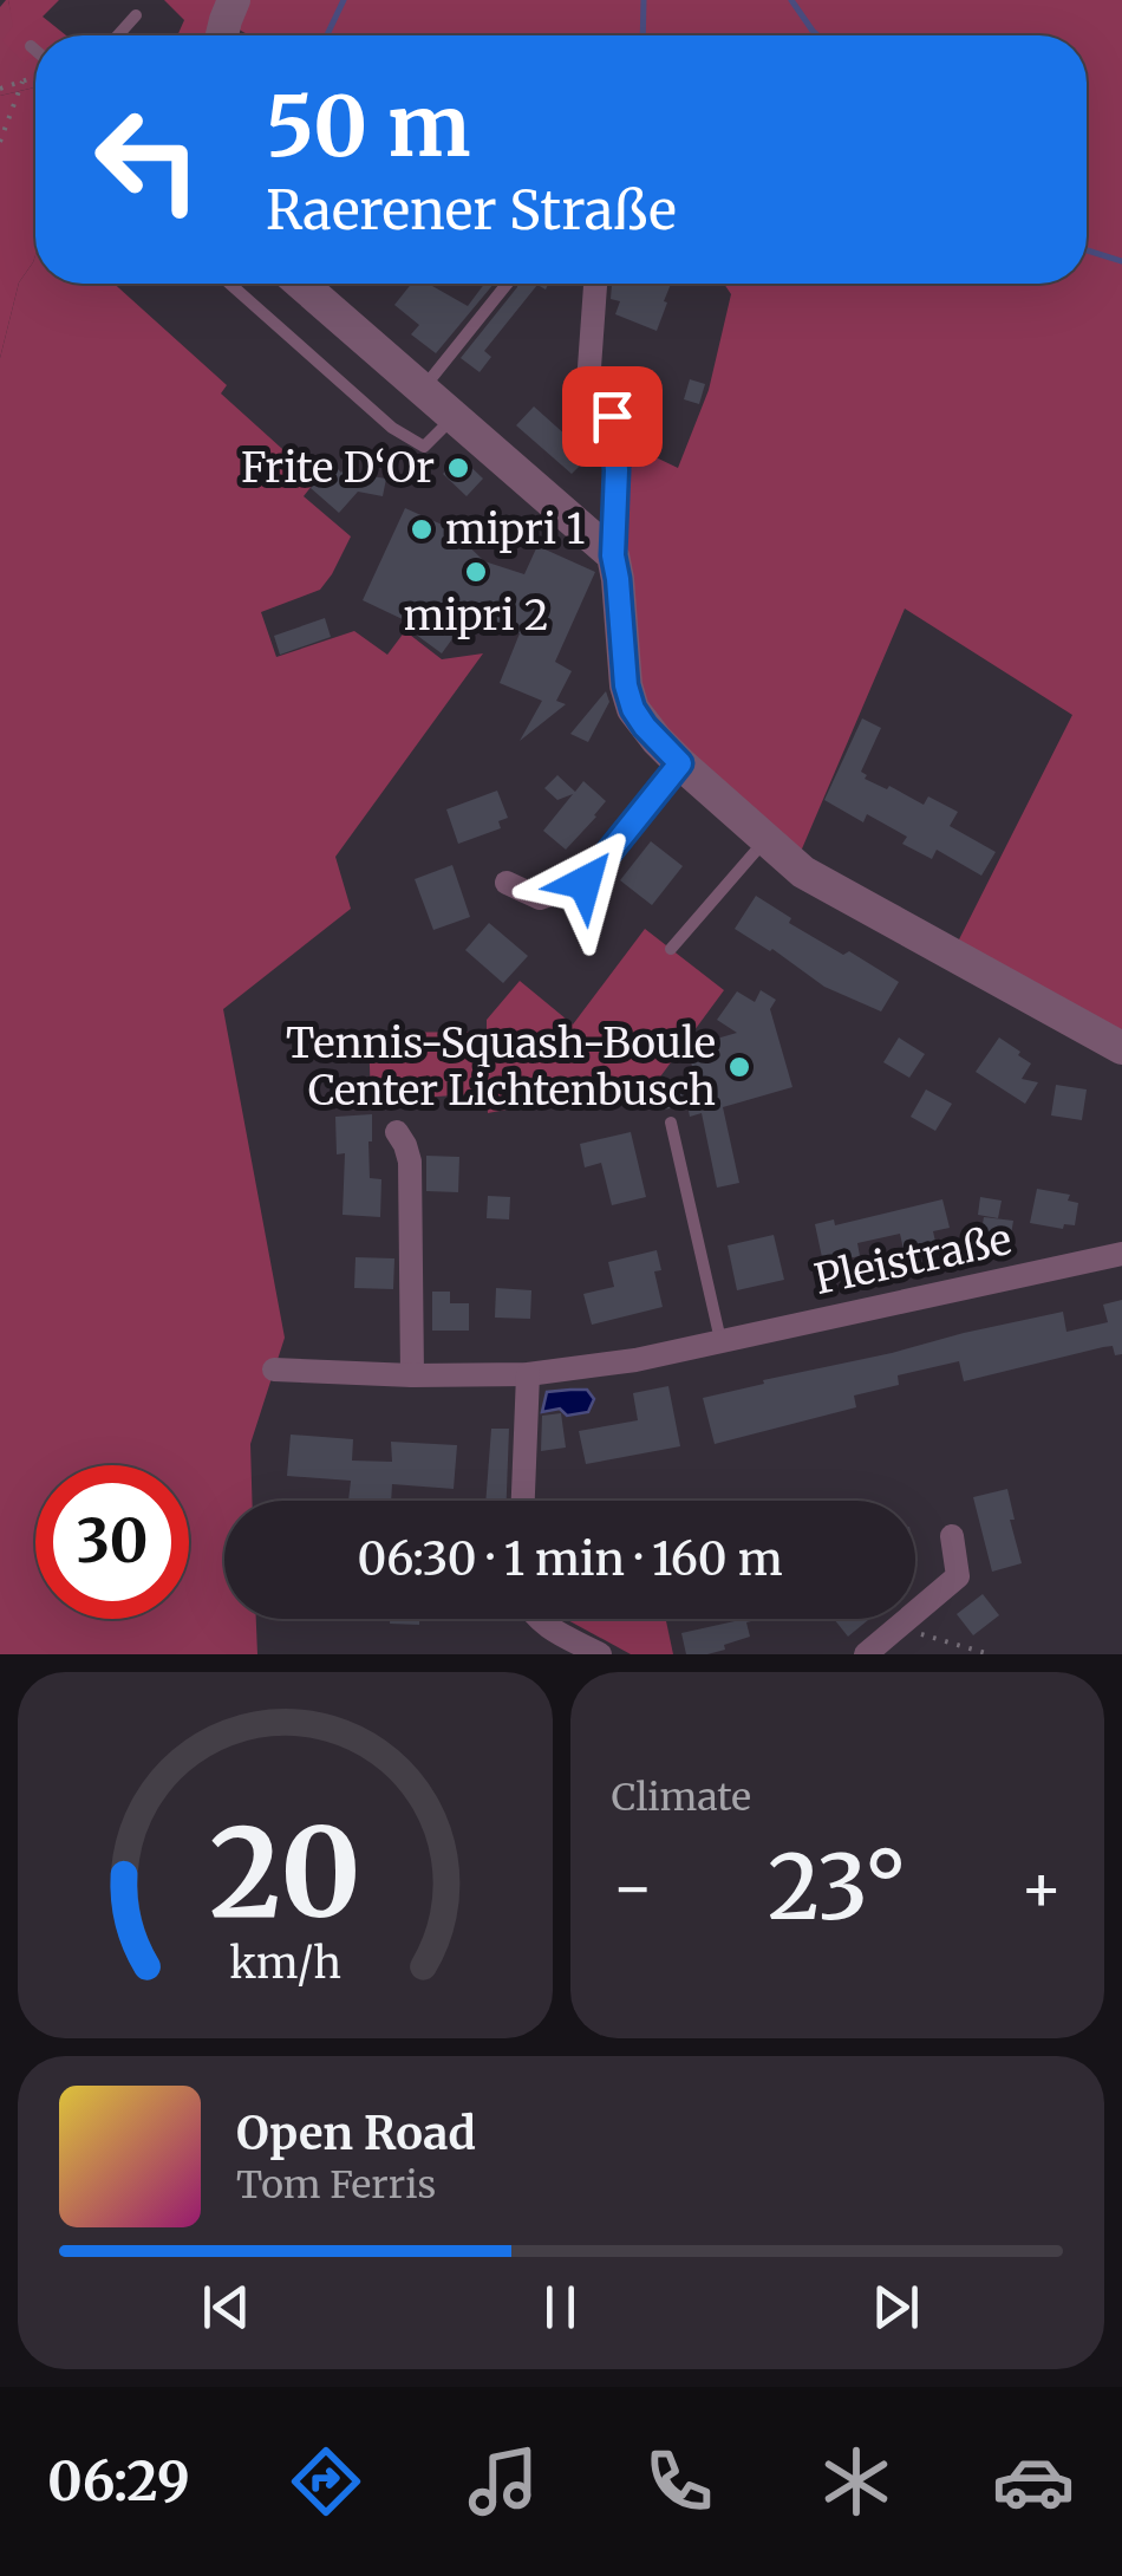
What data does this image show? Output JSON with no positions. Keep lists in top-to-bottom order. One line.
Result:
{"streets":{"street":["Pleistraße"]},"places":["Frite D‘Or","mipri 1","mipri 2","Tennis-Squash-Boule Center Lichtenbusch"],"page":{"turn":["50 m","Raerener Straße"],"limit":"30","trip":"06:30 · 1 min · 160 m","tile":"Climate","heat":["−","23°","+"],"song":["Open Road","Tom Ferris"],"tabs":"06:29","gauge":["20","km/h"]}}
